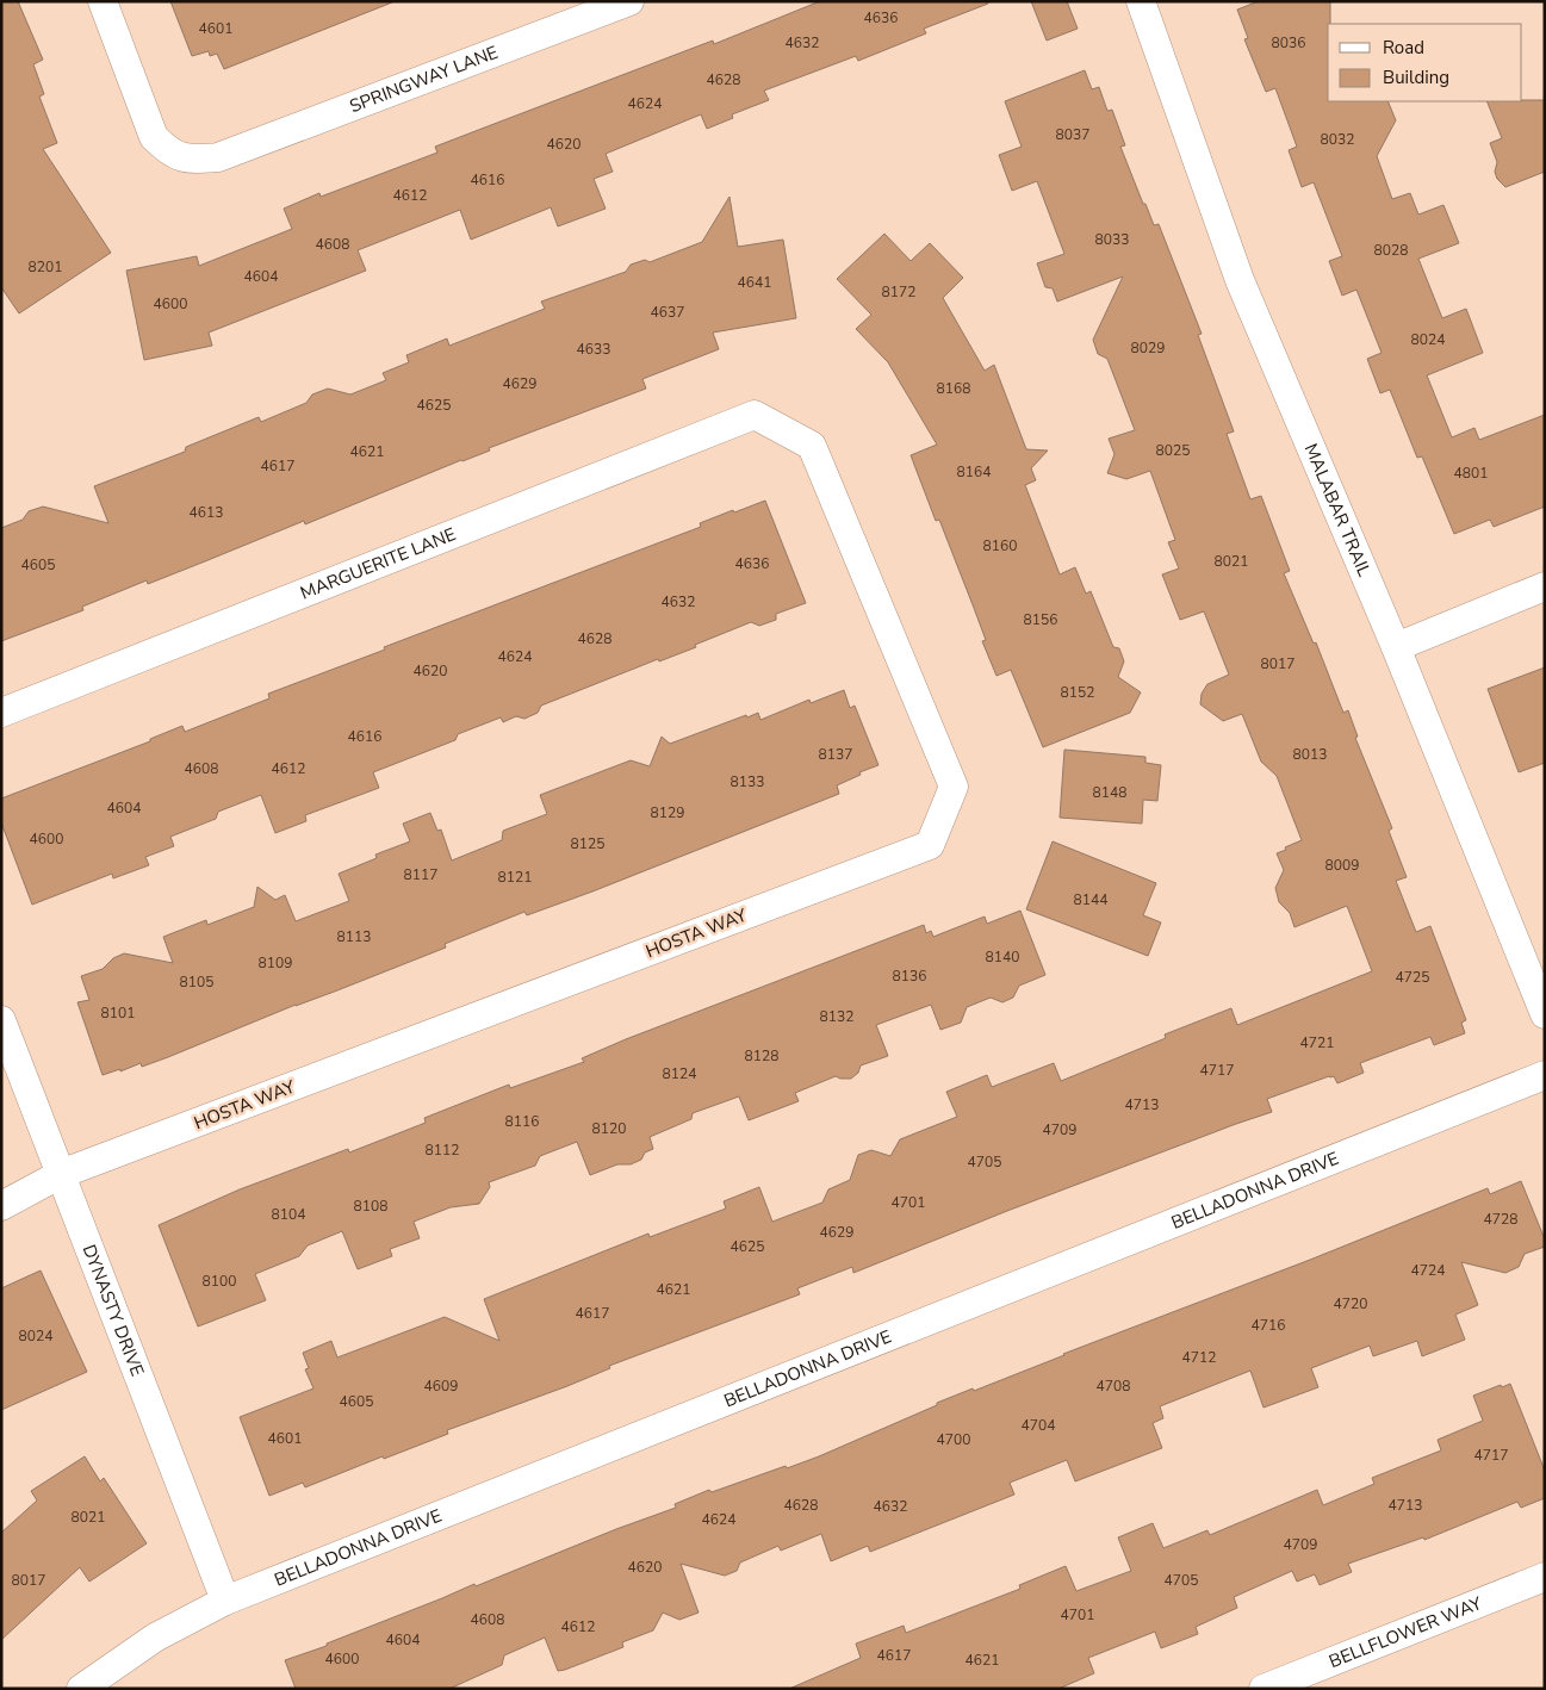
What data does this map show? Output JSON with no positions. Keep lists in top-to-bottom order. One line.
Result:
{"streets":{"street":["SPRINGWAY LANE","MALABAR TRAIL","MARGUERITE LANE","HOSTA WAY","BELLADONNA DRIVE","DYNASTY DRIVE","BELLFLOWER WAY"]},"crossings":[["MARGUERITE LANE","HOSTA WAY"],["HOSTA WAY","DYNASTY DRIVE"],["BELLADONNA DRIVE","DYNASTY DRIVE"]],"house_numbers":["4636","4601","4632","8036","4628","4624","8037","8032","4620","4616","4612","8033","4608","8028","8201","4604","4641","8172","4600","4637","8024","8029","4633","4629","8168","4625","8025","4621","4617","8164","4801","4613","8160","8021","4636","4605","4632","8156","4628","4624","8017","4620","8152","4616","8137","8013","4608","4612","8133","8148","4604","8129","4600","8125","8009","8117","8121","8144","8113","8140","8109","8136","4725","8105","8101","8132","4721","8128","4717","8124","4713","8116","8120","4709","8112","4705","4701","8108","8104","4728","4629","4625","4724","8100","4621","4720","4617","4716","8024","4712","4609","4708","4605","4704","4601","4700","4717","4628","4713","4632","8021","4624","4709","4620","8017","4705","4701","4608","4612","4604","4617","4600","4621"],"legend":["Road","Building"]}
